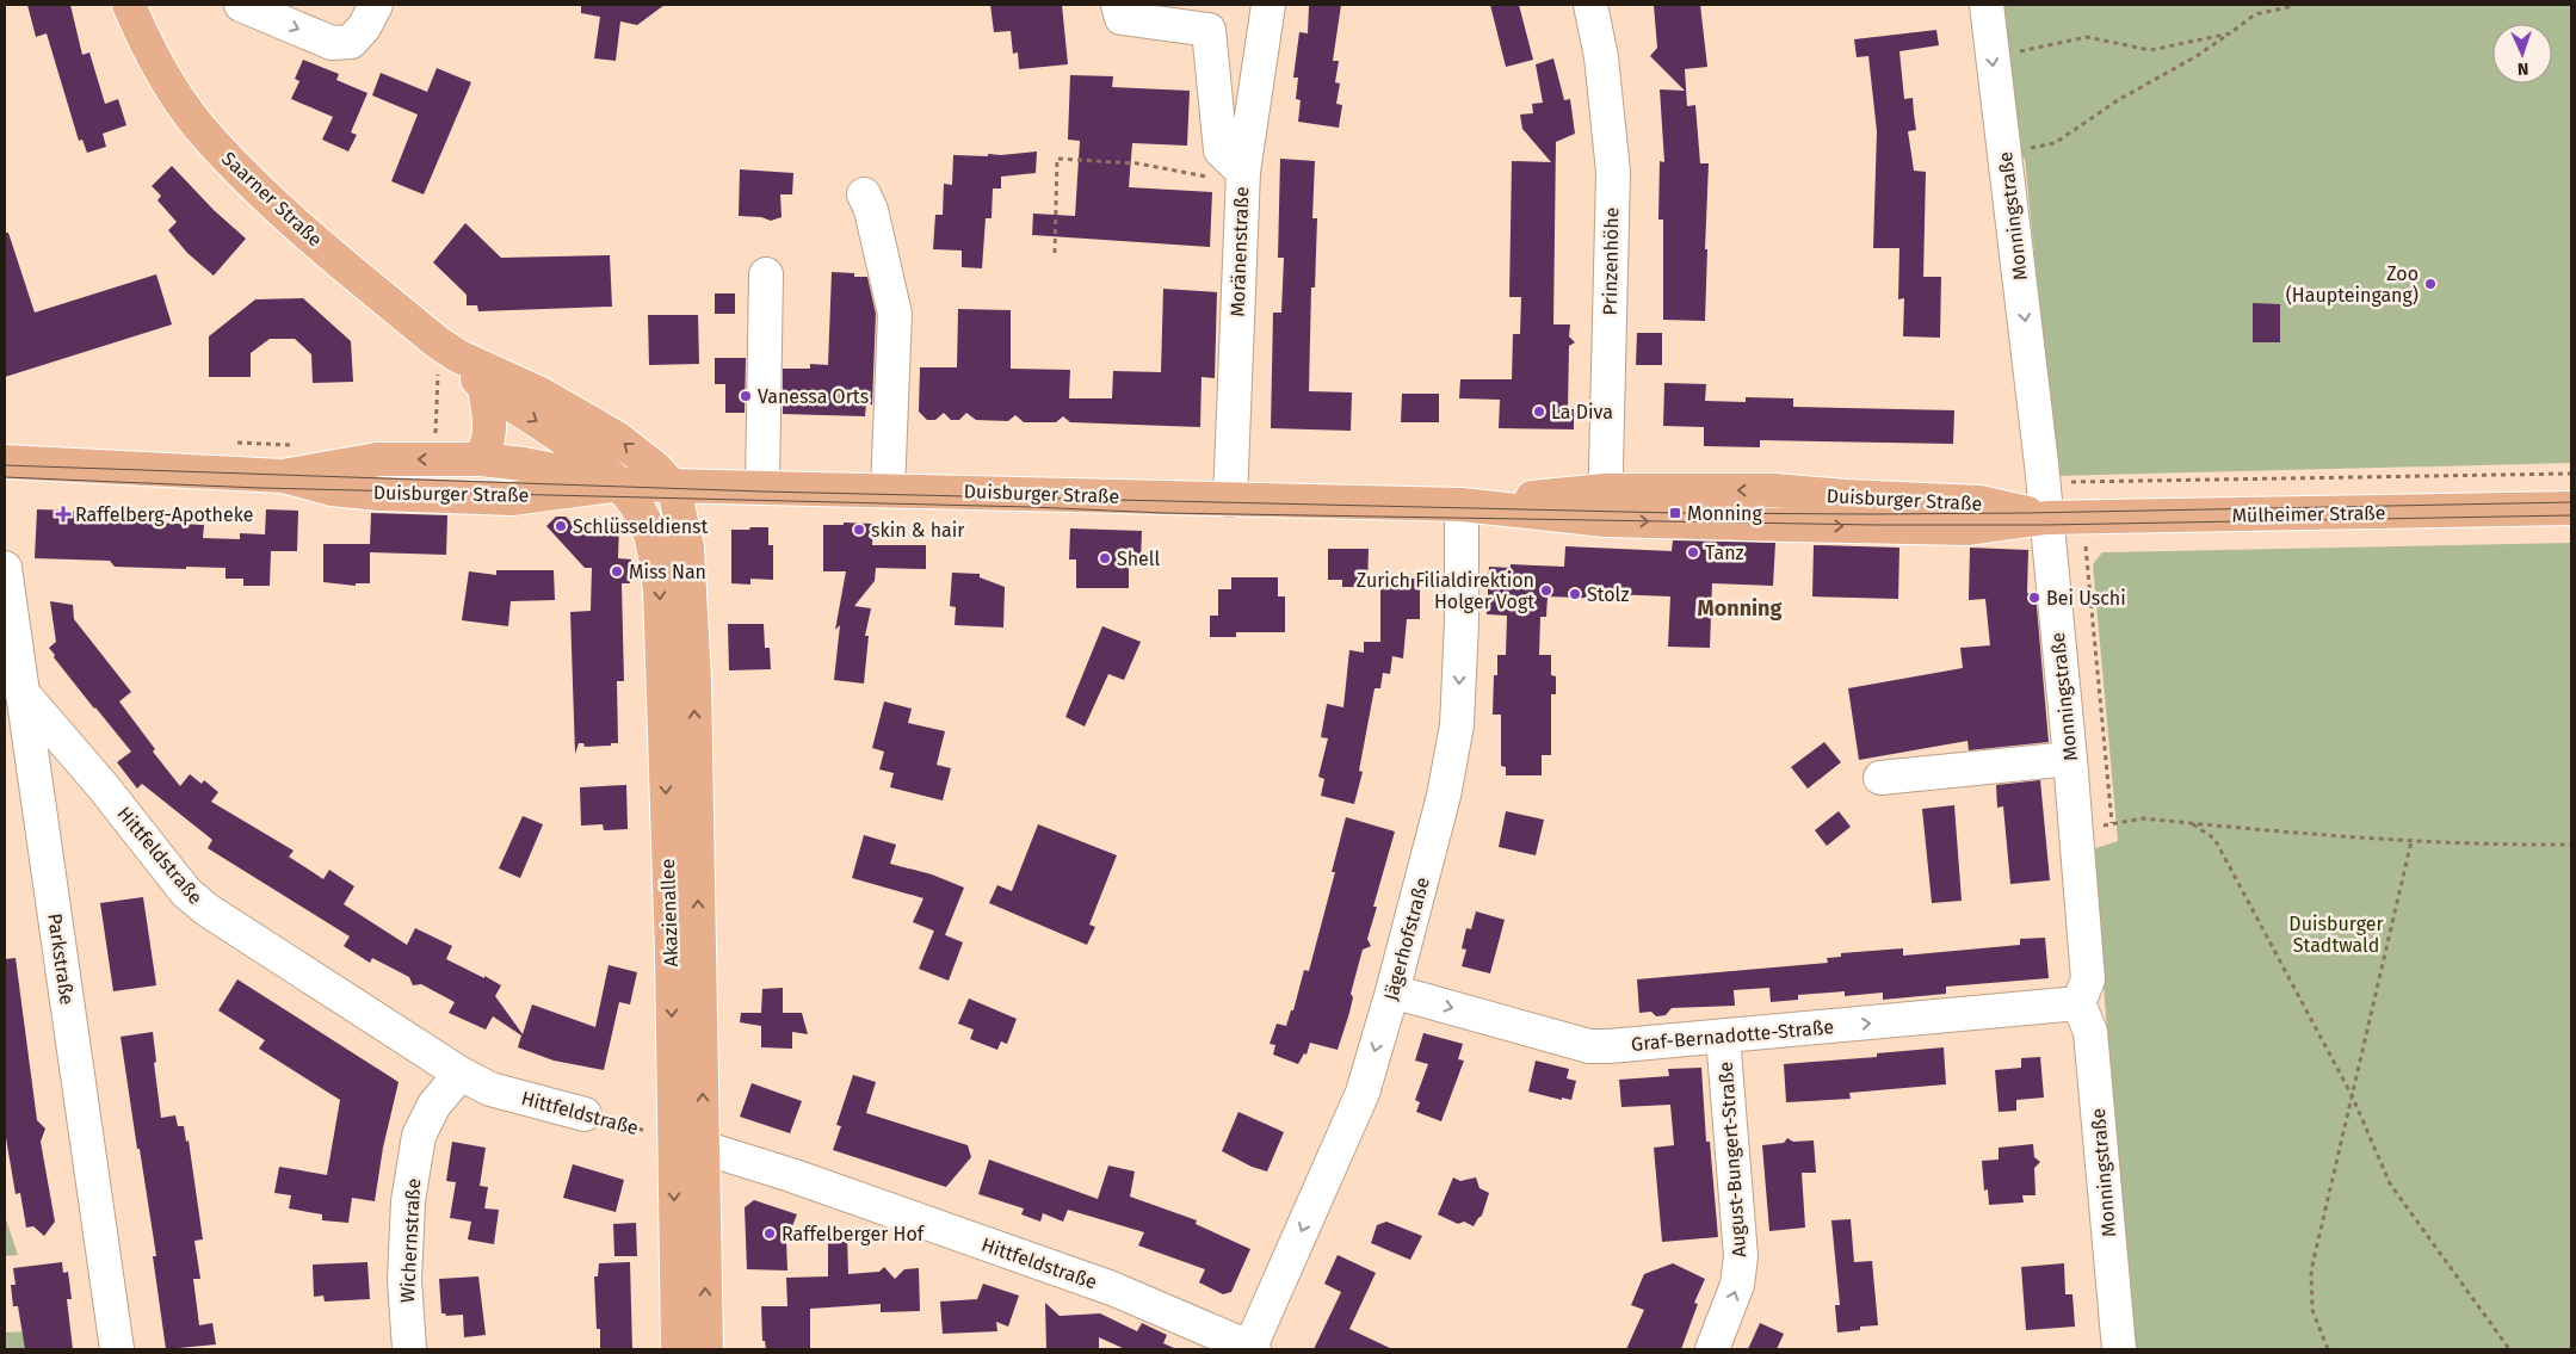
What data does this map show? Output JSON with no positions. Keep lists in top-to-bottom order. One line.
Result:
{"streets":{"main road":["Saarner Straße","Duisburger Straße","Mülheimer Straße","Akazienallee"],"street":["Monningstraße","Moränenstraße","Prinzenhöhe","Hittfeldstraße","Jägerhofstraße","Parkstraße","Graf-Bernadotte-Straße","August-Bungert-Straße","Wichernstraße"]},"crossings":[["Saarner Straße","Duisburger Straße"],["Saarner Straße","Akazienallee"],["Monningstraße","Duisburger Straße"],["Monningstraße","Mülheimer Straße"],["Monningstraße","Graf-Bernadotte-Straße"],["Moränenstraße","Duisburger Straße"],["Prinzenhöhe","Duisburger Straße"],["Duisburger Straße","Mülheimer Straße"],["Duisburger Straße","Akazienallee"],["Duisburger Straße","Jägerhofstraße"],["Hittfeldstraße","Akazienallee"],["Hittfeldstraße","Jägerhofstraße"],["Hittfeldstraße","Parkstraße"],["Hittfeldstraße","Wichernstraße"],["Jägerhofstraße","Graf-Bernadotte-Straße"],["Graf-Bernadotte-Straße","August-Bungert-Straße"]],"one_way":["Jägerhofstraße","Graf-Bernadotte-Straße","August-Bungert-Straße"],"districts":["Monning"],"parks":["Duisburger Stadtwald"],"places":{"other":["Zoo (Haupteingang)","Vanessa Orts","La Diva","Schlüsseldienst","skin & hair","Tanz","Shell","Miss Nan","Zurich Filialdirektion Holger Vogt","Stolz","Bei Uschi","Raffelberger Hof"],"transit":["Monning"],"health":["Raffelberg-Apotheke"]},"north":"bottom"}
